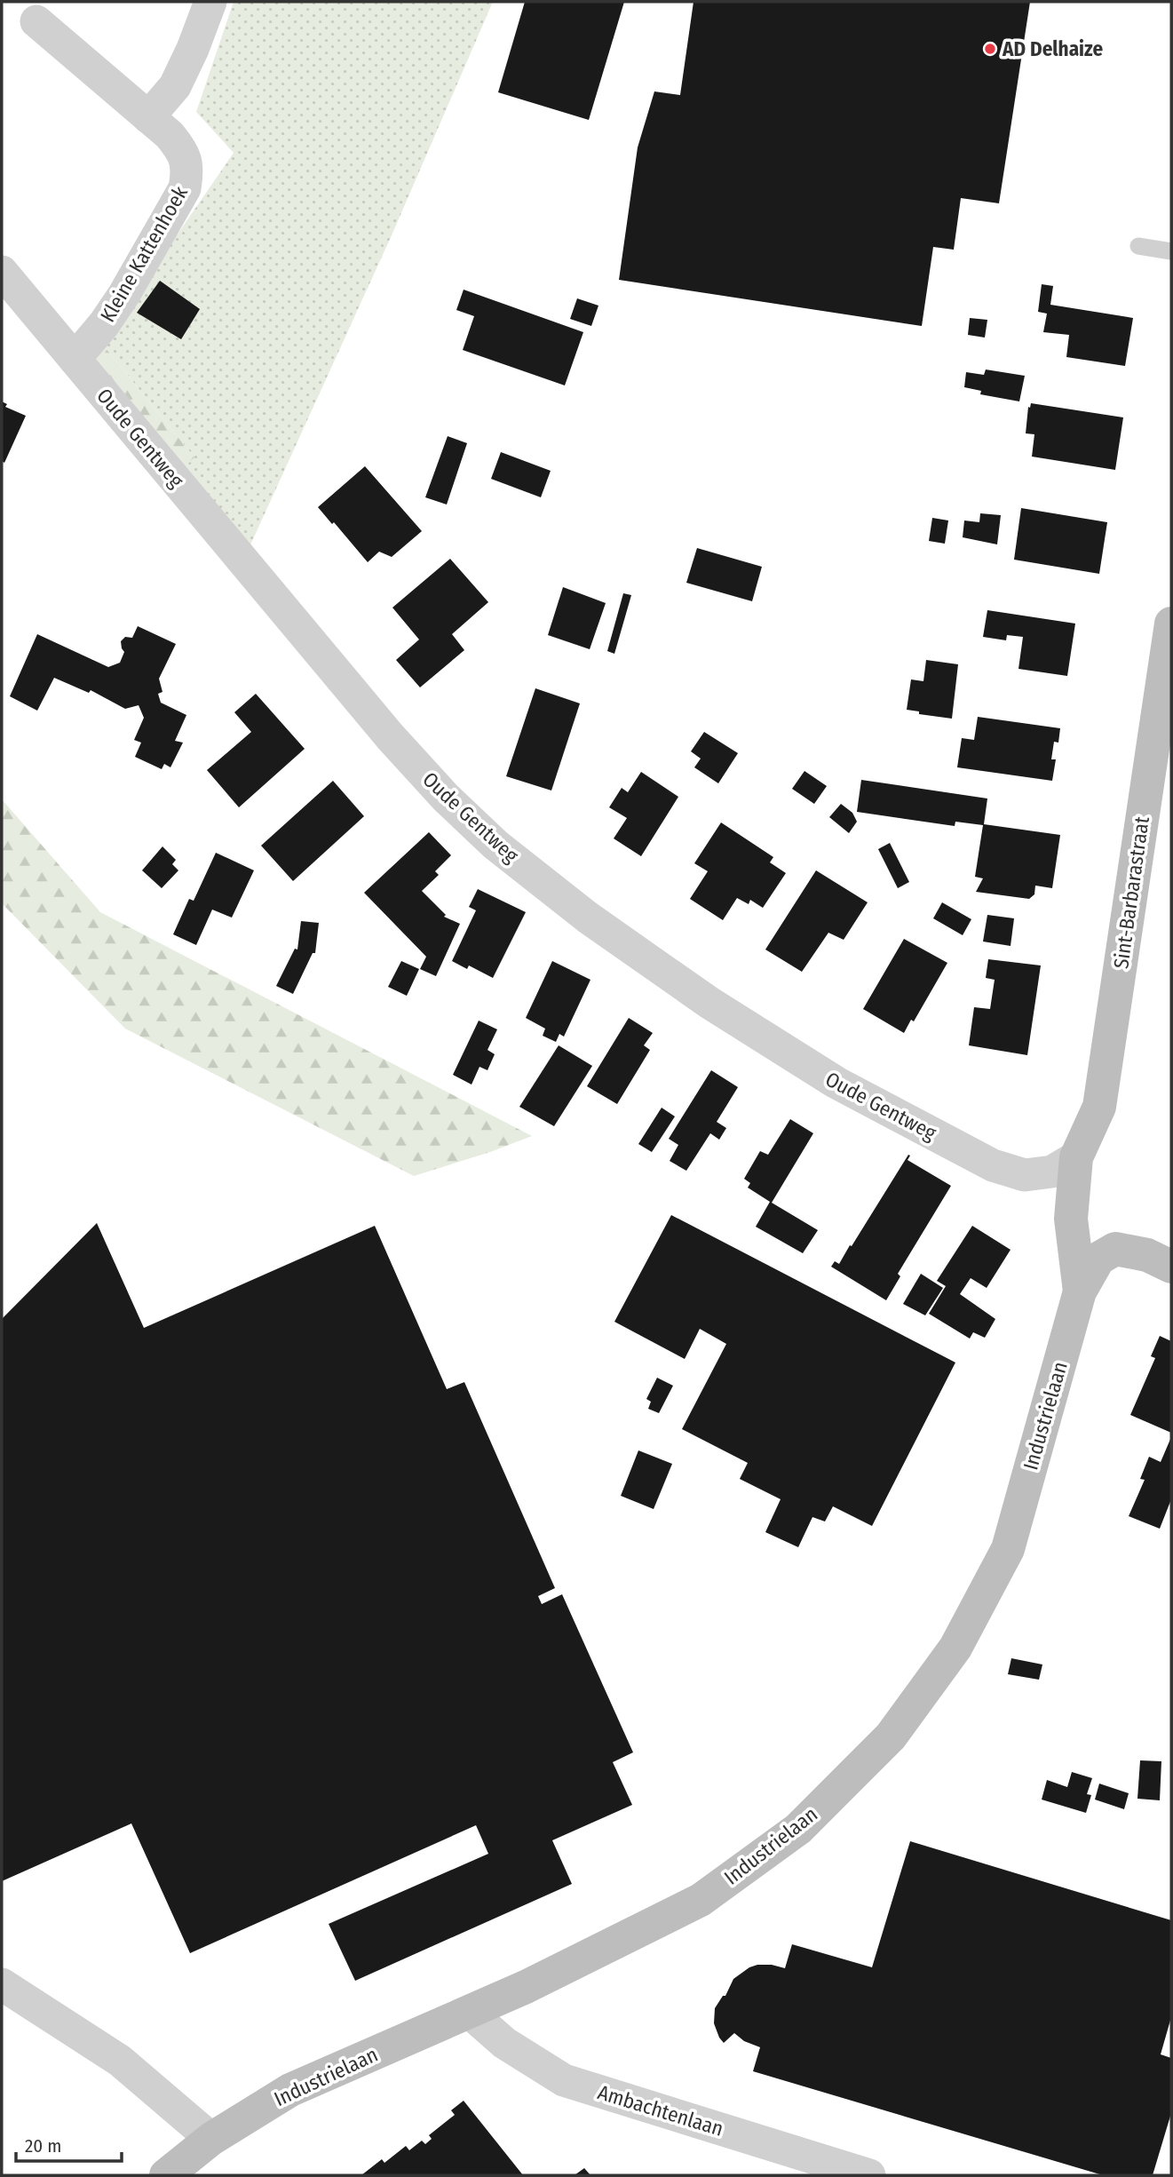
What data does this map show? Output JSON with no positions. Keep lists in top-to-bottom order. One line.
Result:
{"streets":{"street":["Kleine Kattenhoek","Oude Gentweg","Sint-Barbarastraat","Industrielaan","Ambachtenlaan"]},"crossings":[["Kleine Kattenhoek","Oude Gentweg"],["Oude Gentweg","Sint-Barbarastraat"],["Sint-Barbarastraat","Industrielaan"],["Industrielaan","Ambachtenlaan"]],"places":["AD Delhaize"],"scale_bar":"20 m"}
